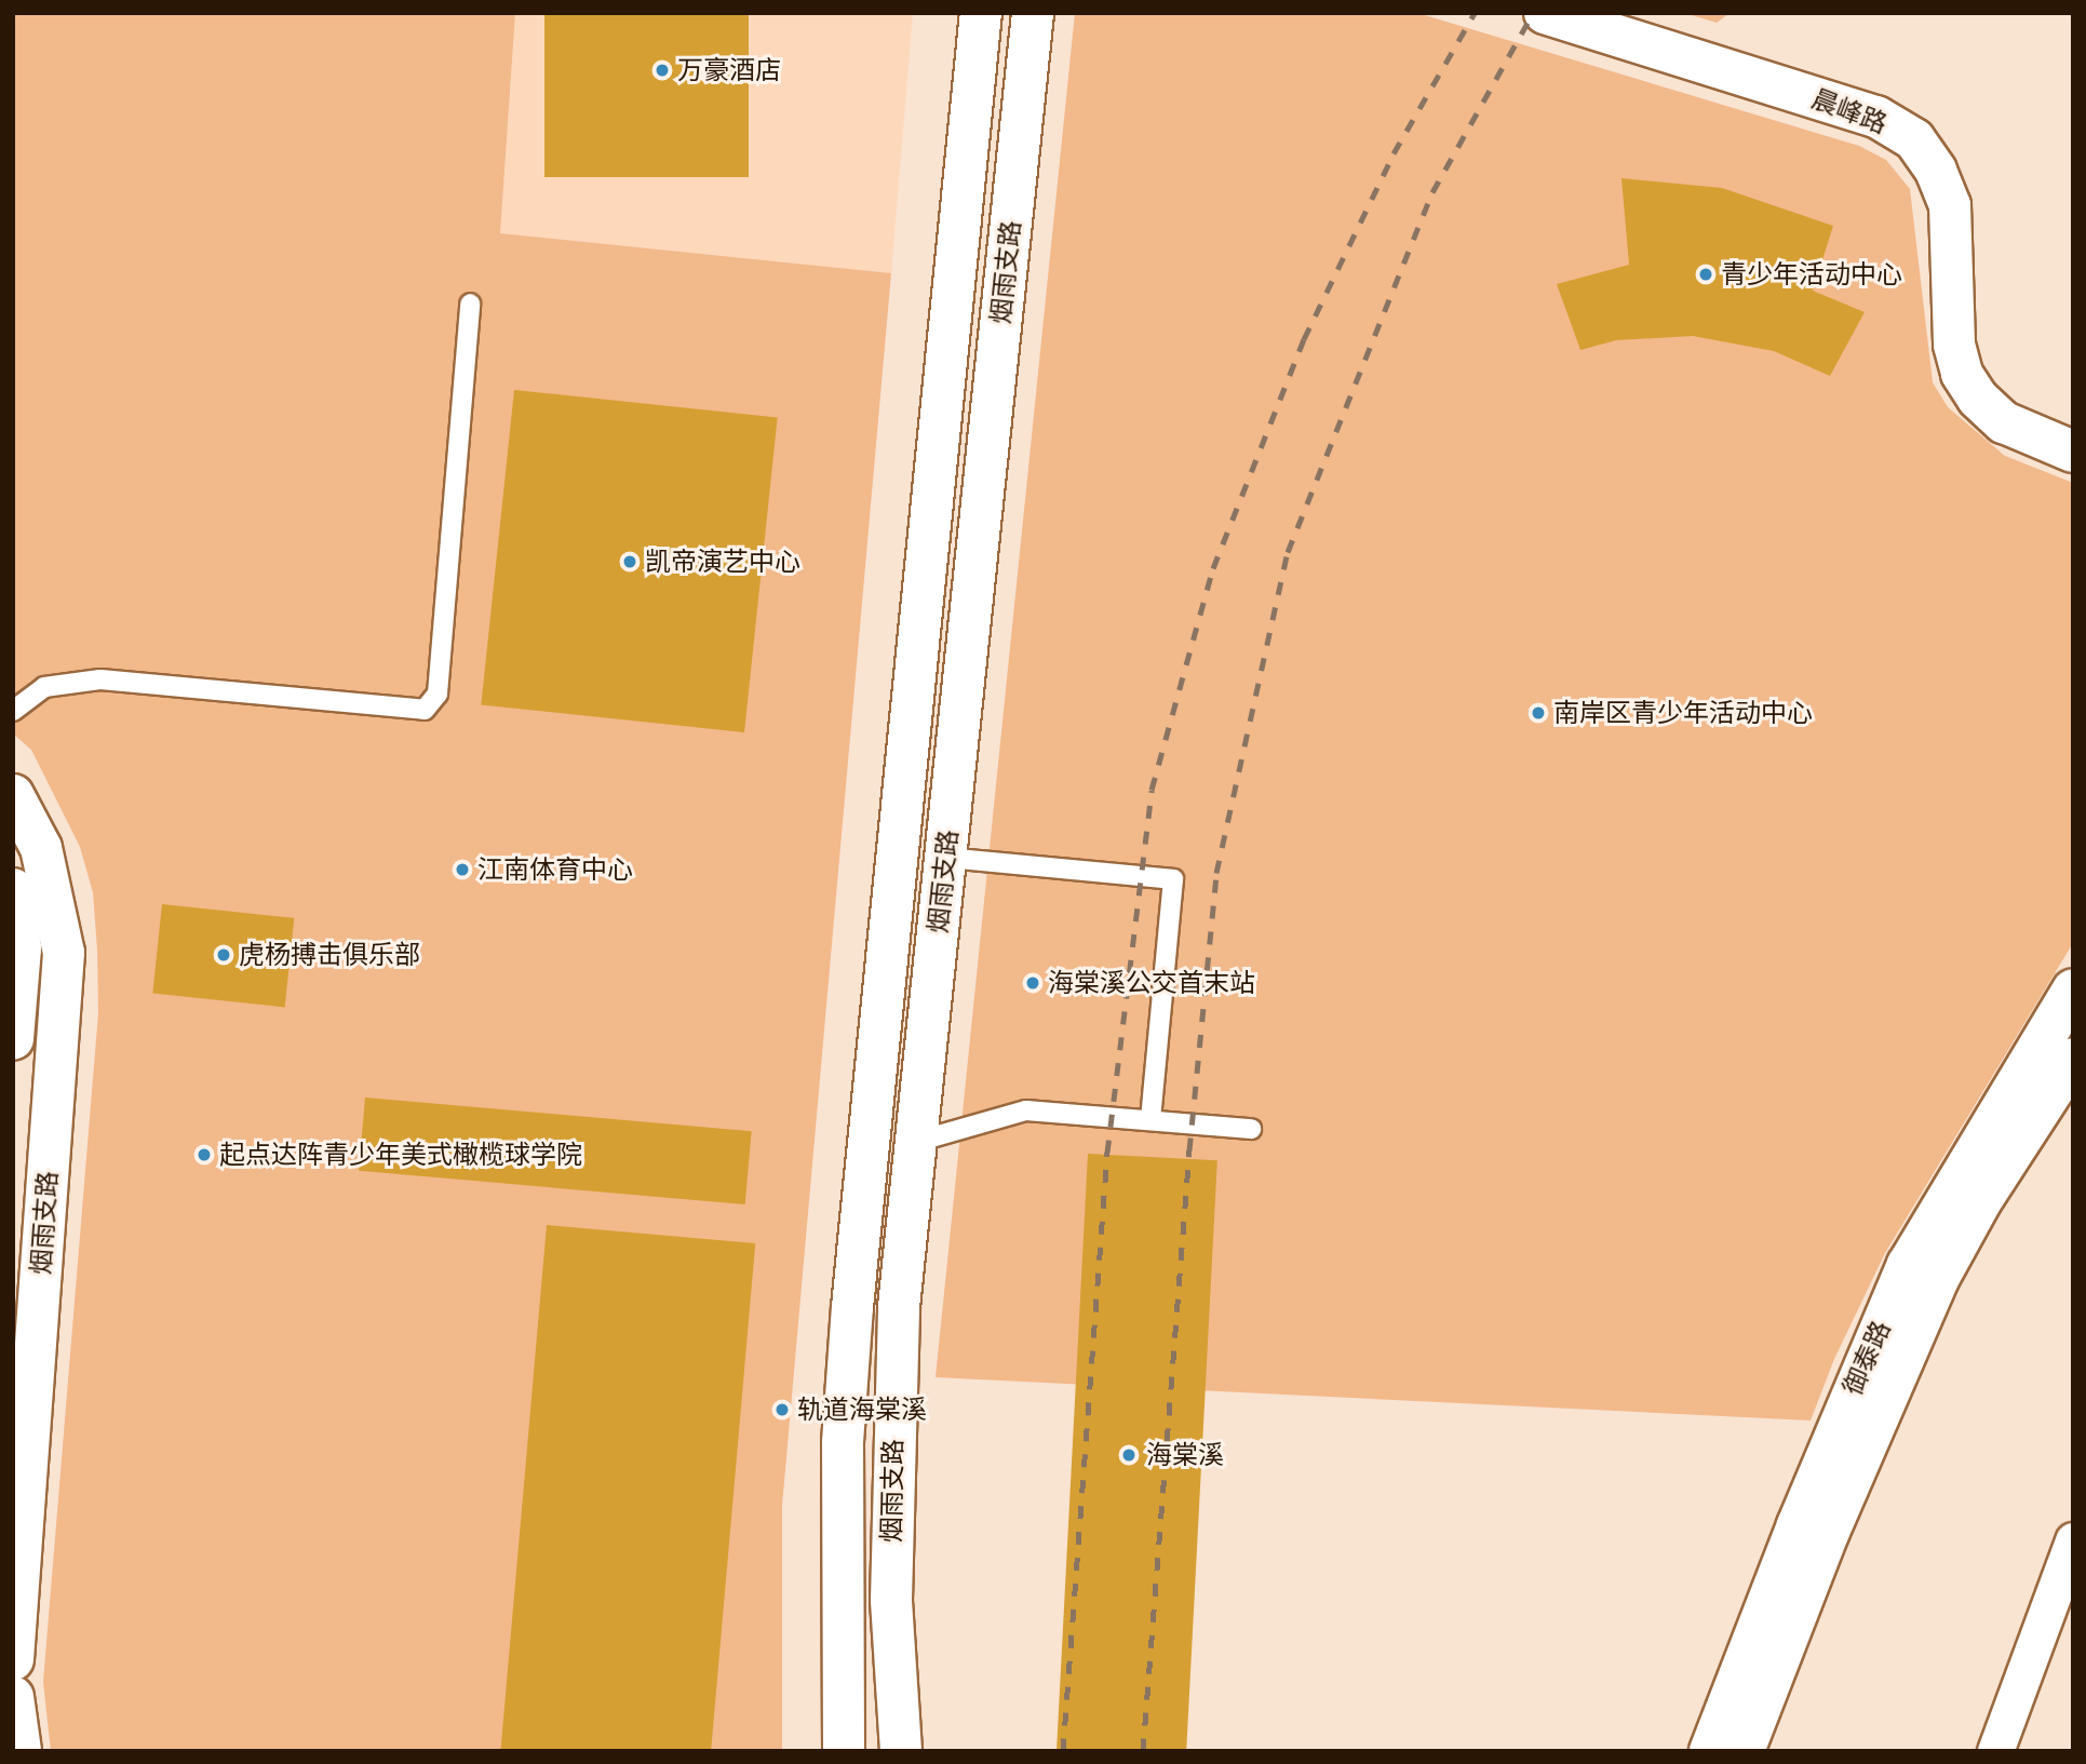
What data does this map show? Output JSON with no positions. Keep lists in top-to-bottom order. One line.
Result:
{"streets":{"main road":["晨峰路","烟雨支路","御泰路"]},"places":["万豪酒店","青少年活动中心","凯帝演艺中心","南岸区青少年活动中心","江南体育中心","虎杨搏击俱乐部","海棠溪公交首末站","起点达阵青少年美式橄榄球学院","轨道海棠溪","海棠溪"]}
